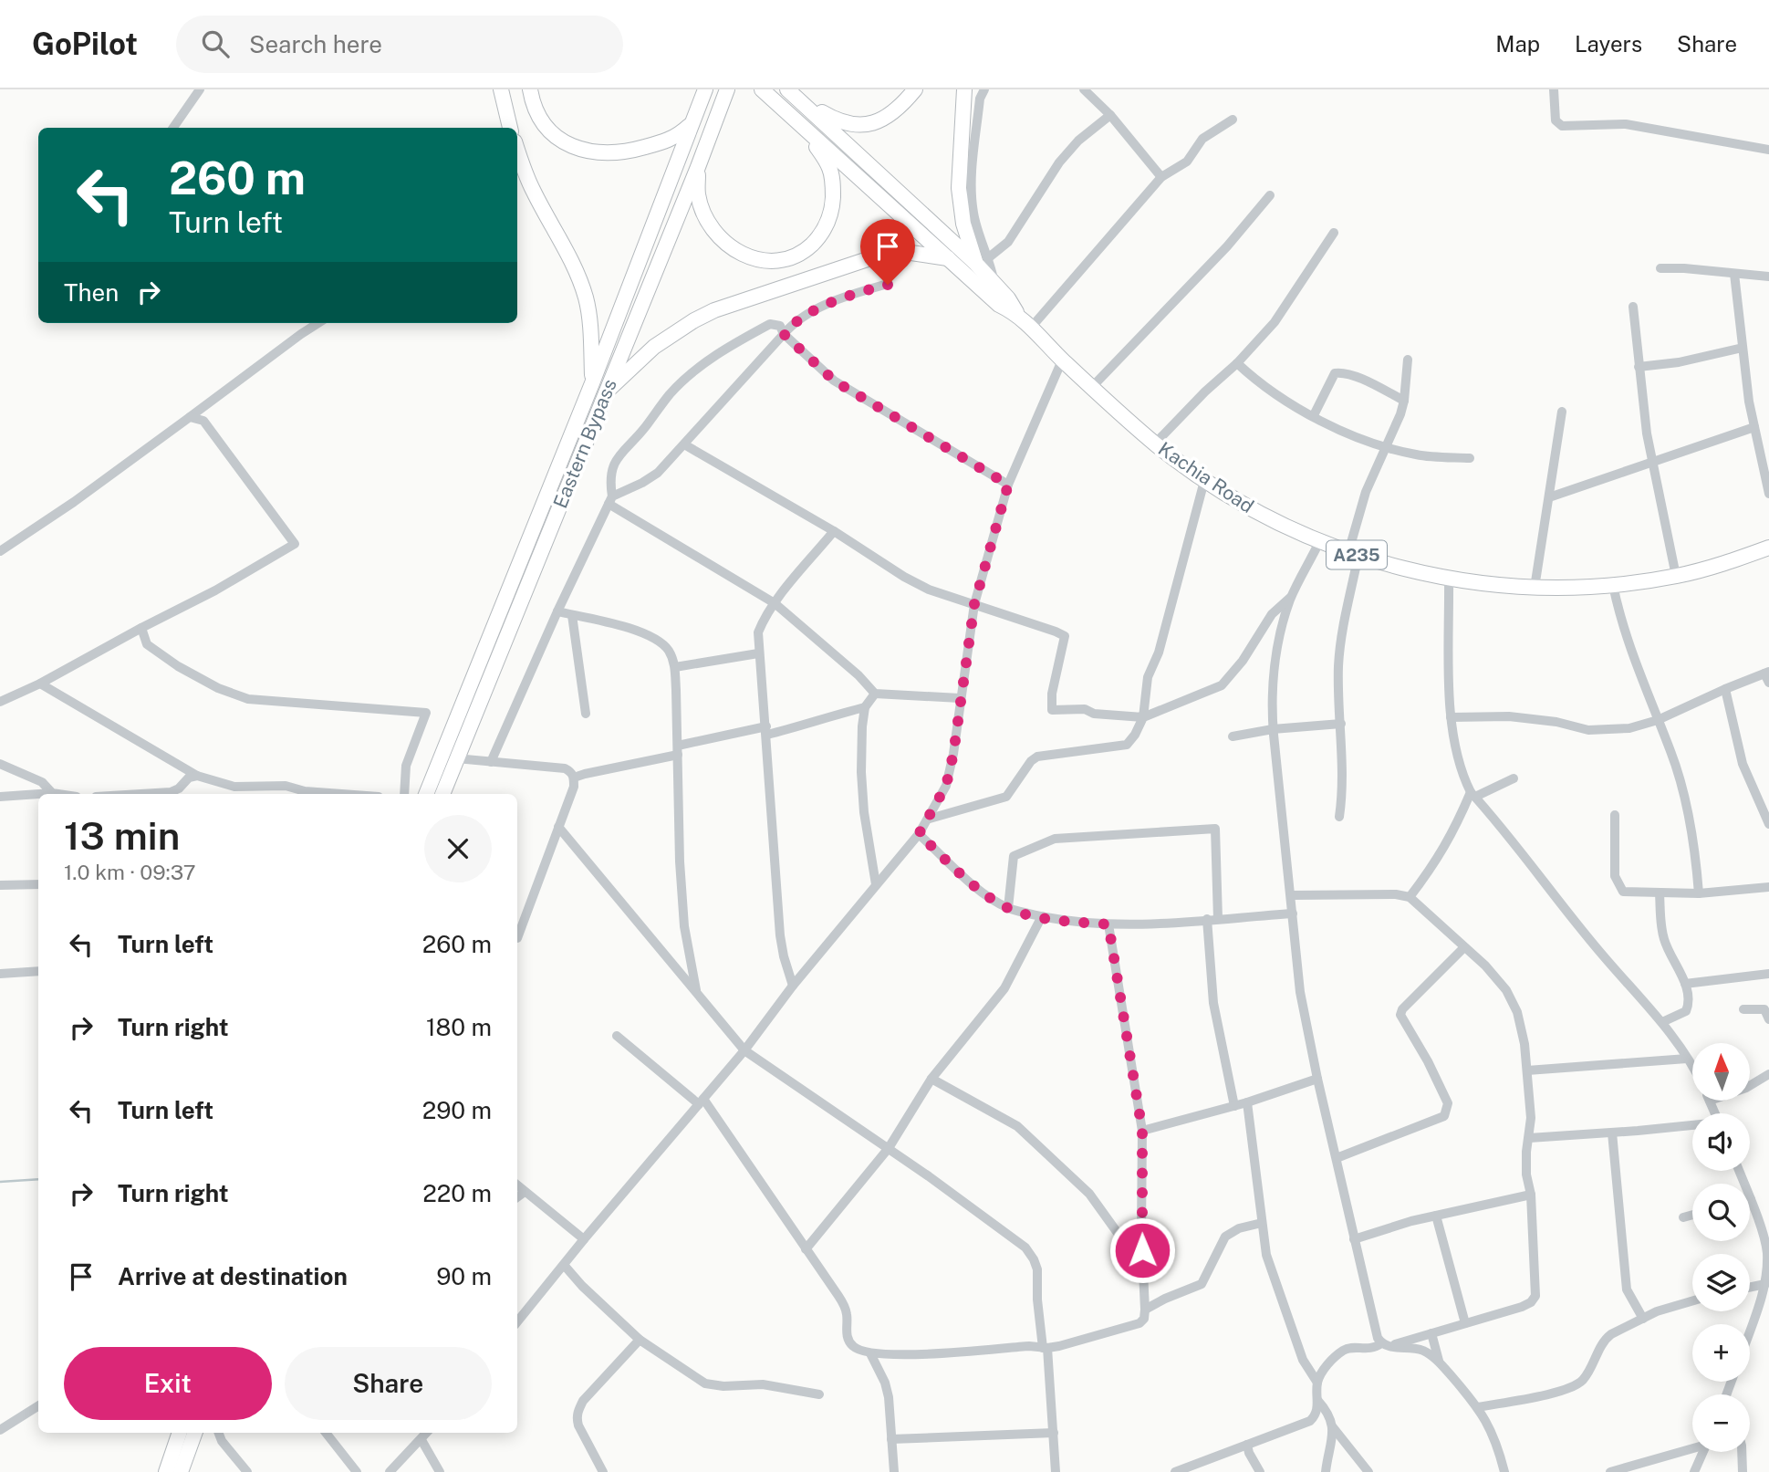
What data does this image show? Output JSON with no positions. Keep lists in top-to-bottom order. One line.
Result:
{"streets":{"highway":["Eastern Bypass","Kachia Road","A235"]},"crossings":[["Kachia Road","A235"]],"north":"top","page":{"header":"GoPilot","search":"Search here","nav":["Map","Layers","Share"],"turn":["260 m","Turn left"],"then":"Then","heading":["13 min","1.0 km · 09:37"],"list":[{"name":"Turn left","value":"260 m"},{"name":"Turn right","value":"180 m"},{"name":"Turn left","value":"290 m"},{"name":"Turn right","value":"220 m"},{"name":"Arrive at destination","value":"90 m"}],"map_buttons":["+","−"],"buttons":["Exit","Share"]}}
